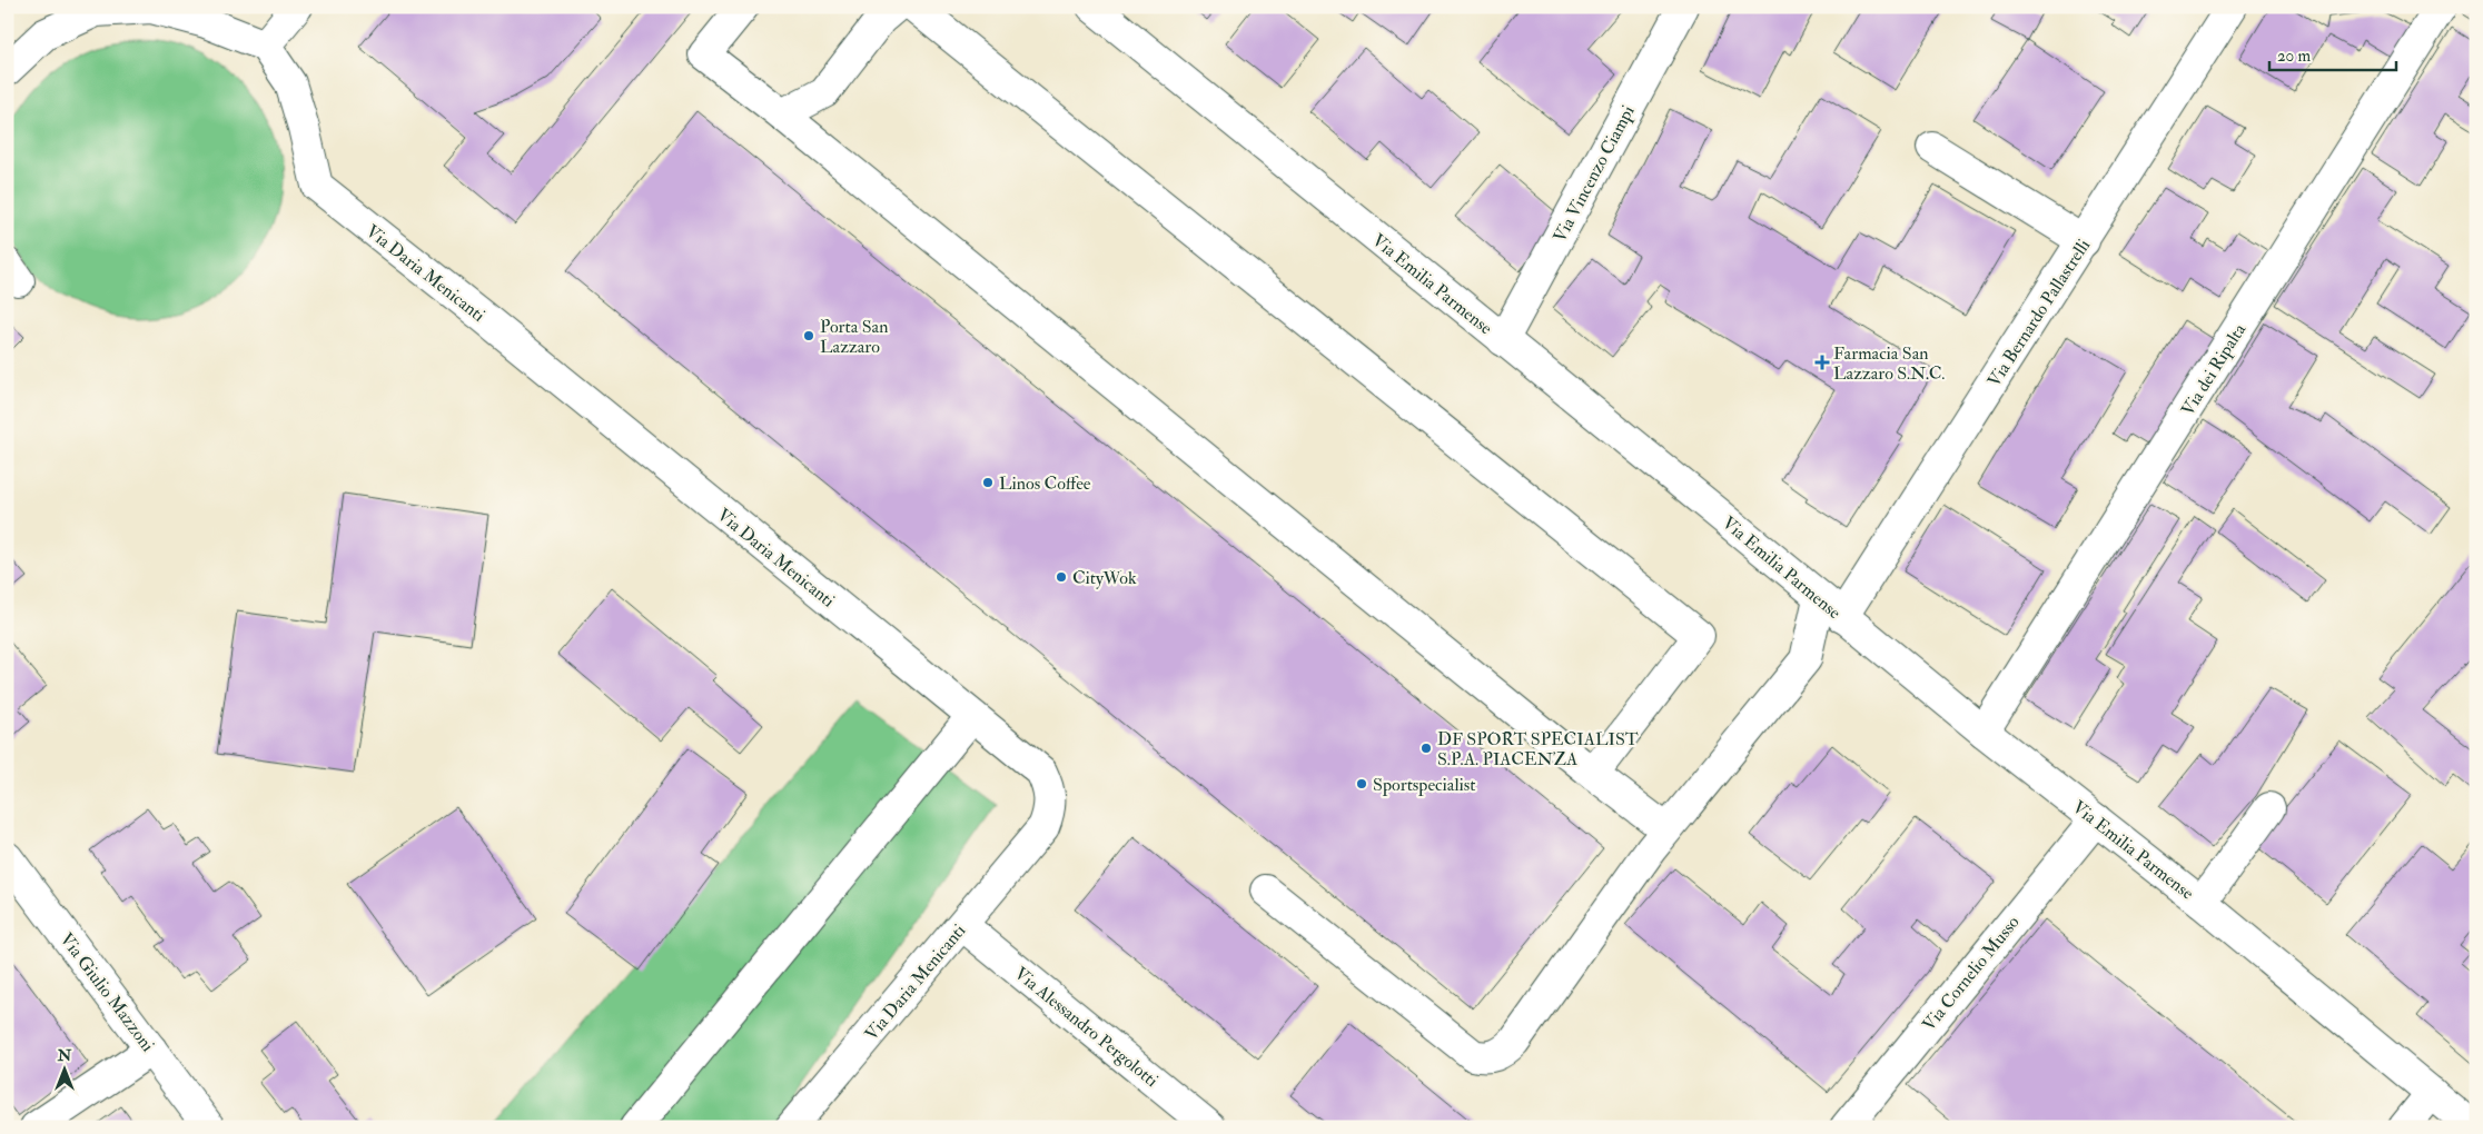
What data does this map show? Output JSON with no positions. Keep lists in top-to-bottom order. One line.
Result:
{"streets":{"street":["Via Vincenzo Ciampi","Via Daria Menicanti","Via Emilia Parmense","Via Bernardo Pallastrelli","Via dei Ripalta","Via Cornelio Musso","Via Giulio Mazzoni","Via Alessandro Pergolotti"]},"crossings":[["Via Vincenzo Ciampi","Via Emilia Parmense"],["Via Daria Menicanti","Via Alessandro Pergolotti"],["Via Emilia Parmense","Via Bernardo Pallastrelli"],["Via Emilia Parmense","Via dei Ripalta"],["Via Emilia Parmense","Via Cornelio Musso"]],"places":{"other":["Porta San Lazzaro","Linos Coffee","CityWok","DF SPORT SPECIALIST S.P.A. PIACENZA","Sportspecialist"],"health":["Farmacia San Lazzaro S.N.C."]},"scale_bar":"20 m","north":"top"}
